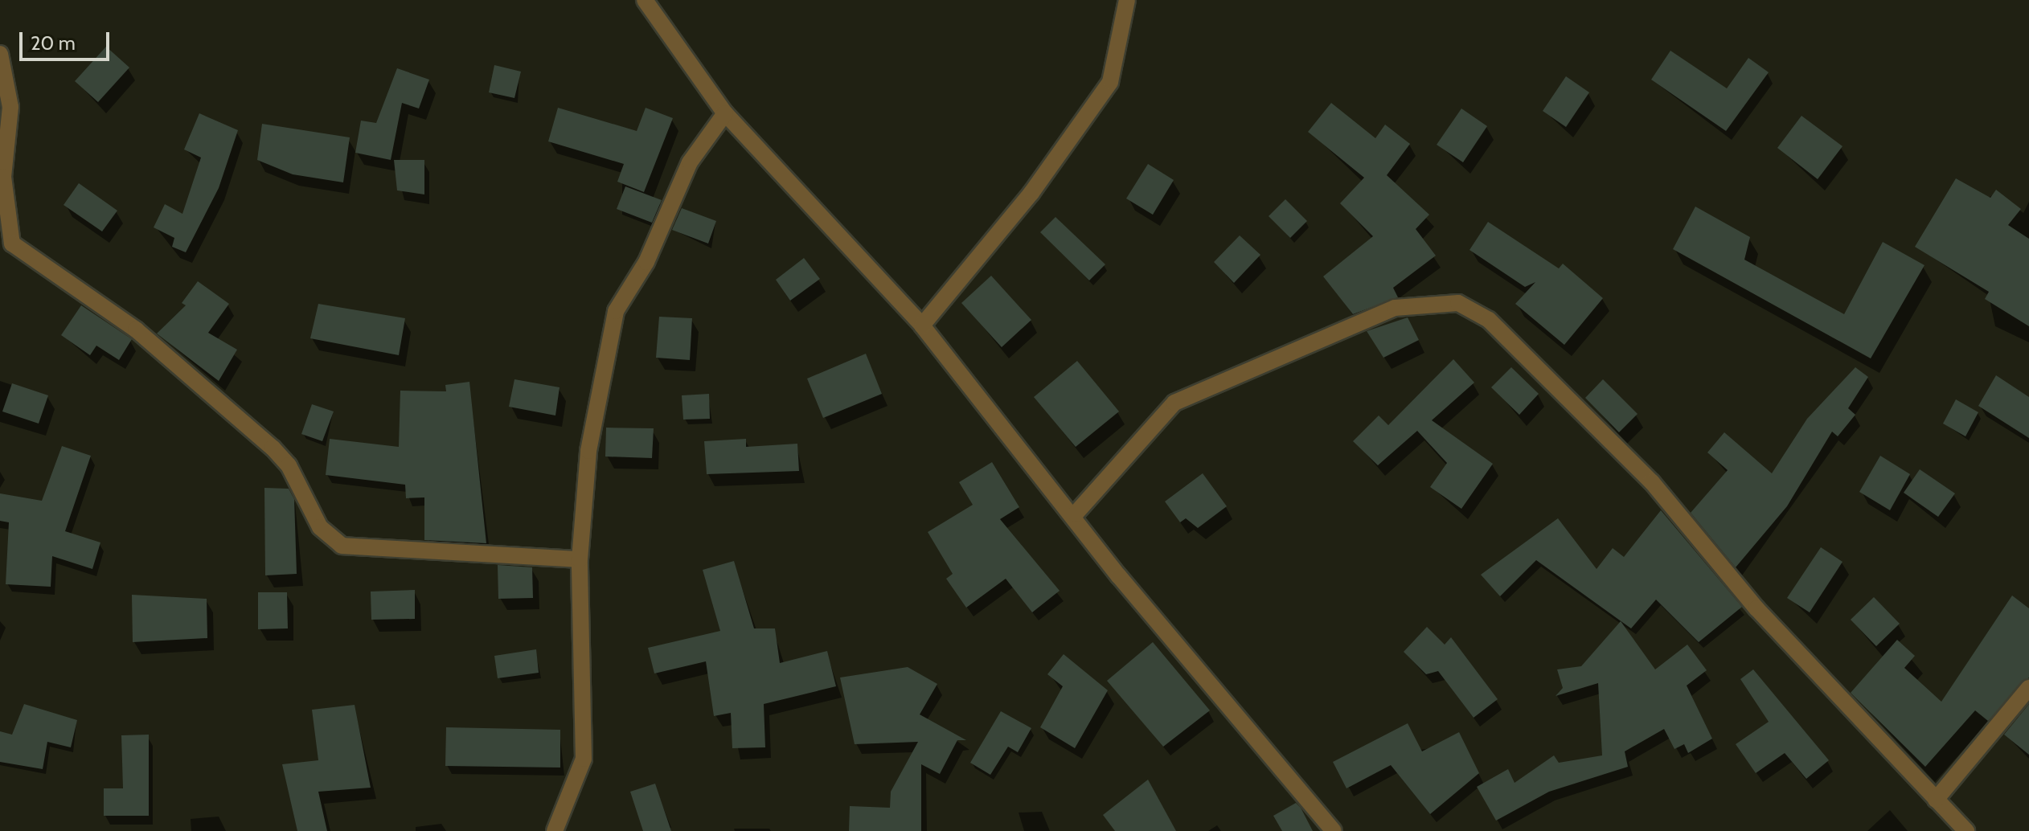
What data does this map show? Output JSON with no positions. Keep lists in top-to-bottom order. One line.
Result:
{"scale_bar":"20 m"}
